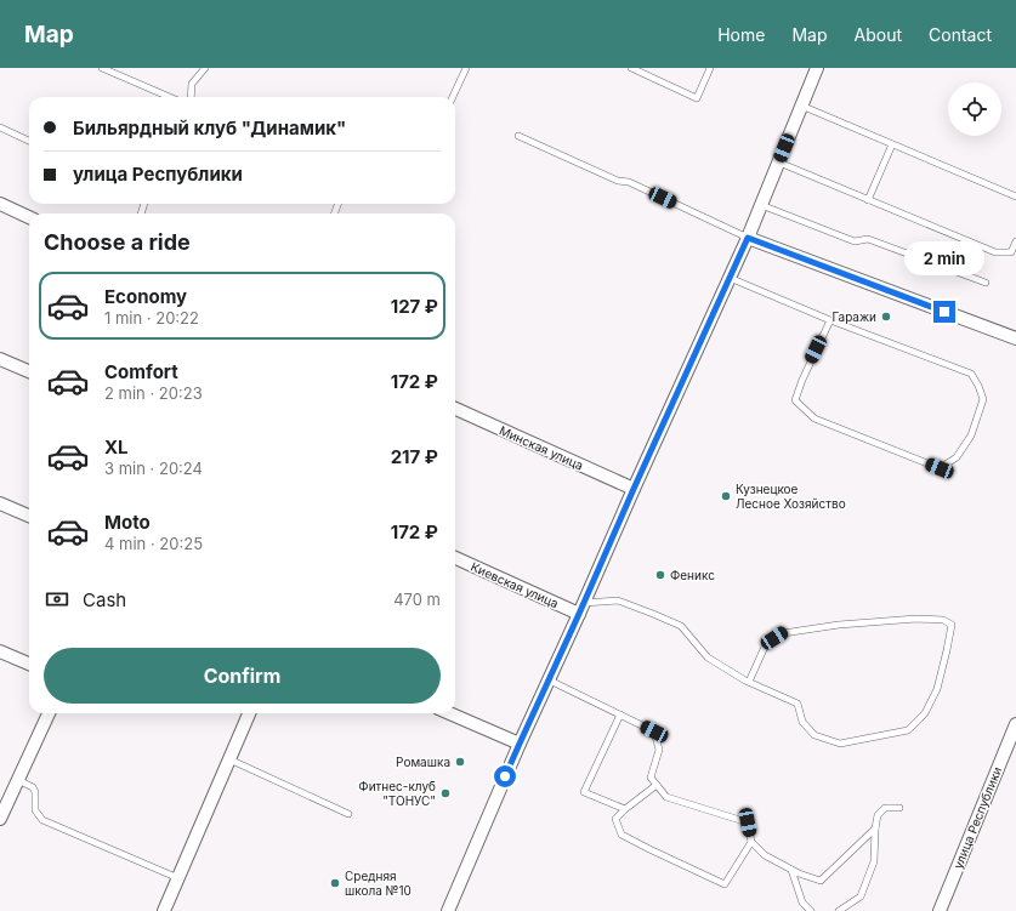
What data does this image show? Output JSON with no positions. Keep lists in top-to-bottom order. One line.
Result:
{"streets":{"street":["Минская улица","Киевская улица","улица Республики"]},"places":["Гаражи","Кузнецкое Лесное Хозяйство","Феникс","Ромашка","Фитнес-клуб \"ТОНУС\"","Средняя школа №10"],"page":{"header":"Map","nav":["Home","Map","About","Contact"],"banner":["Бильярдный клуб \"Динамик\"","улица Республики"],"heading":"Choose a ride","bubble":"2 min","list":[{"name":"Economy","note":"1 min · 20:22","value":"127 ₽"},{"name":"Comfort","note":"2 min · 20:23","value":"172 ₽"},{"name":"XL","note":"3 min · 20:24","value":"217 ₽"},{"name":"Moto","note":"4 min · 20:25","value":"172 ₽"}],"pay":["Cash","470 m"],"buttons":"Confirm"}}
